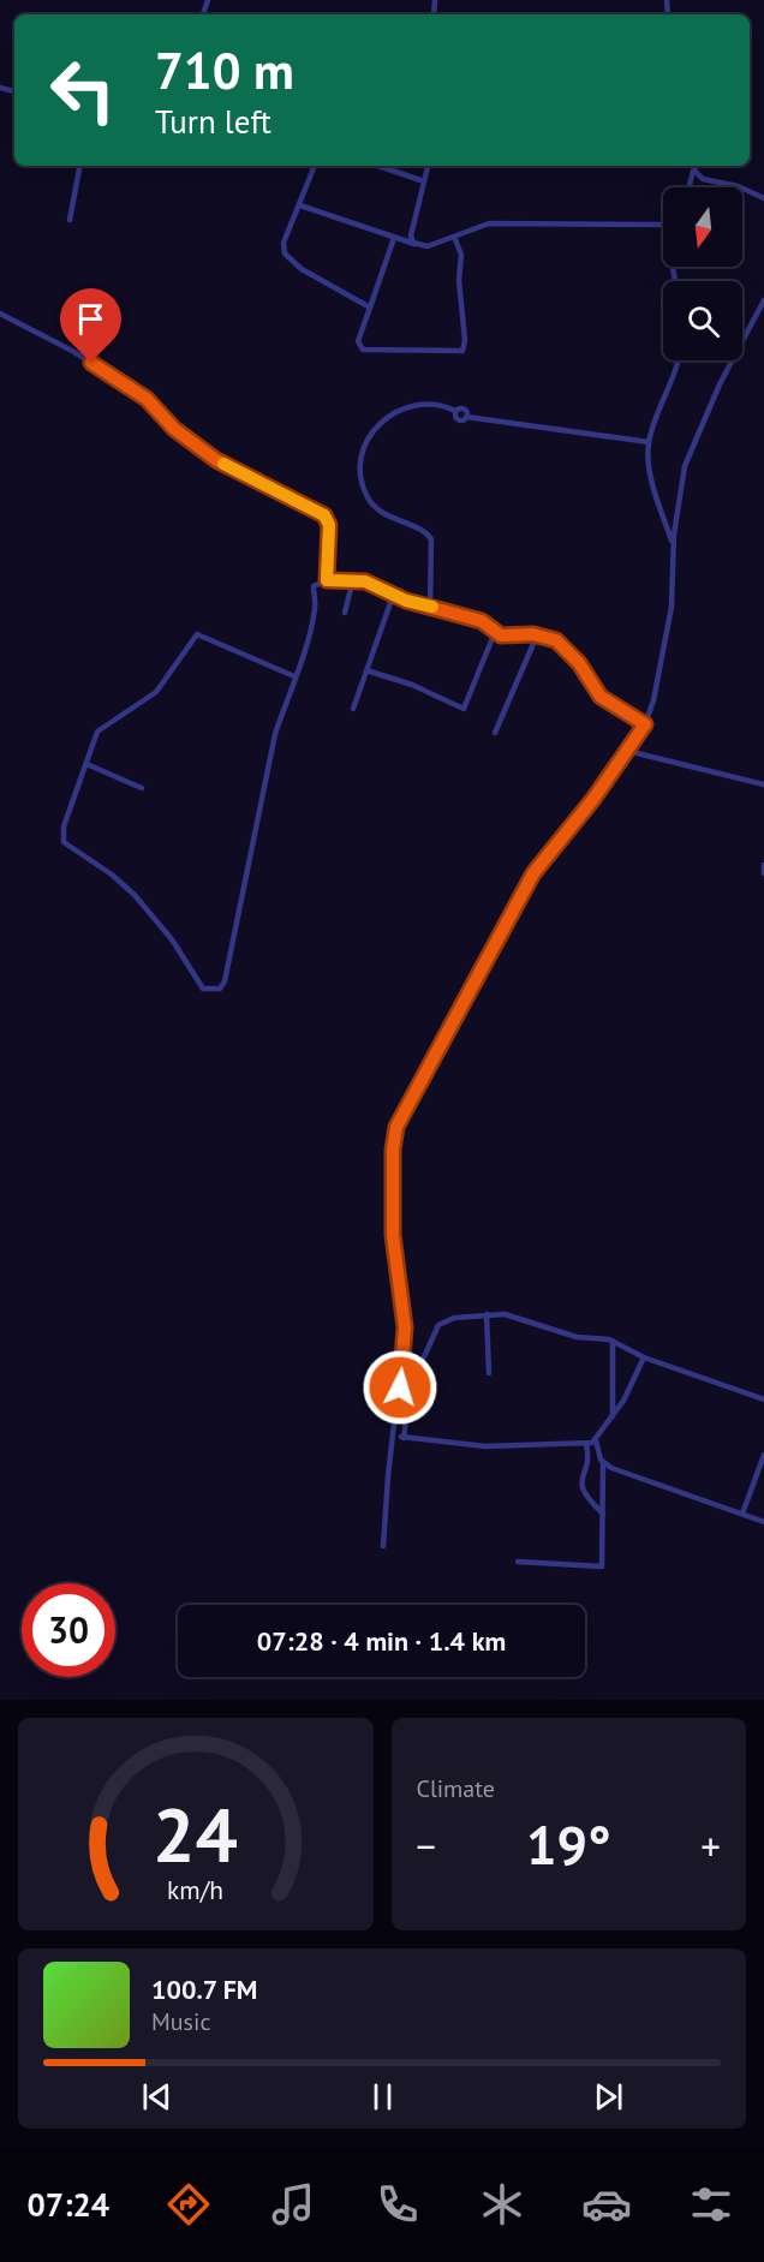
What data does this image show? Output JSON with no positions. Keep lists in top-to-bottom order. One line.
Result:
{"north":"bottom","page":{"turn":["710 m","Turn left"],"limit":"30","trip":"07:28 · 4 min · 1.4 km","tile":"Climate","heat":["−","19°","+"],"song":["100.7 FM","Music"],"tabs":"07:24","gauge":["24","km/h"]}}
